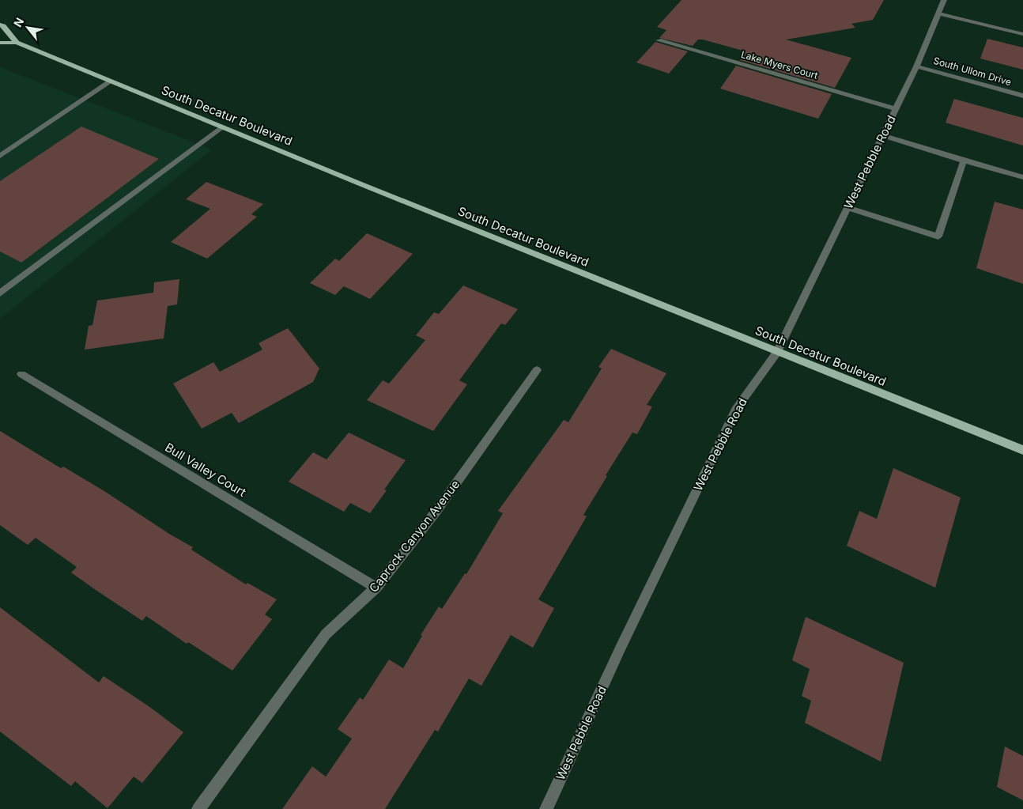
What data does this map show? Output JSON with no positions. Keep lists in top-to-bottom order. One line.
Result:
{"streets":{"main road":["South Decatur Boulevard"],"street":["Lake Myers Court","South Ullom Drive","West Pebble Road","Bull Valley Court","Caprock Canyon Avenue"]},"crossings":[["Lake Myers Court","West Pebble Road"],["South Ullom Drive","West Pebble Road"],["South Decatur Boulevard","West Pebble Road"],["Bull Valley Court","Caprock Canyon Avenue"]],"north":"top left"}
